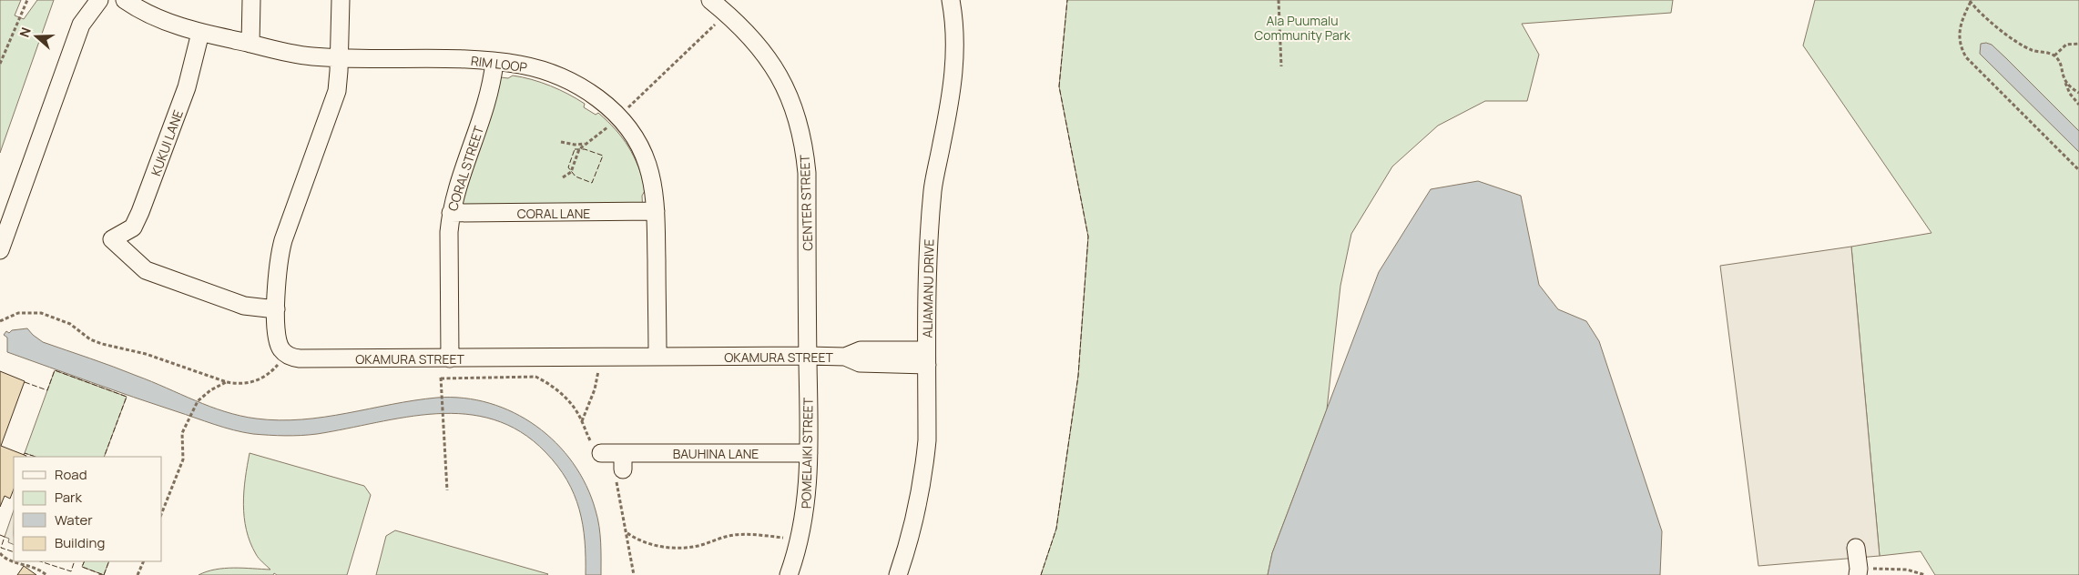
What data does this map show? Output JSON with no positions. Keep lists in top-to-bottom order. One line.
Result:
{"streets":{"street":["RIM LOOP","KUKUI LANE","CORAL STREET","CENTER STREET","CORAL LANE","ALIAMANU DRIVE","OKAMURA STREET","BAUHINA LANE","POMELAIKI STREET"]},"crossings":[["RIM LOOP","KUKUI LANE"],["RIM LOOP","CORAL STREET"],["RIM LOOP","CORAL LANE"],["RIM LOOP","OKAMURA STREET"],["KUKUI LANE","OKAMURA STREET"],["CORAL STREET","CORAL LANE"],["CORAL STREET","OKAMURA STREET"],["CENTER STREET","OKAMURA STREET"],["CENTER STREET","POMELAIKI STREET"],["ALIAMANU DRIVE","OKAMURA STREET"],["OKAMURA STREET","POMELAIKI STREET"],["BAUHINA LANE","POMELAIKI STREET"]],"parks":["Ala Puumalu Community Park"],"legend":["Road","Park","Water","Building"],"north":"left"}
